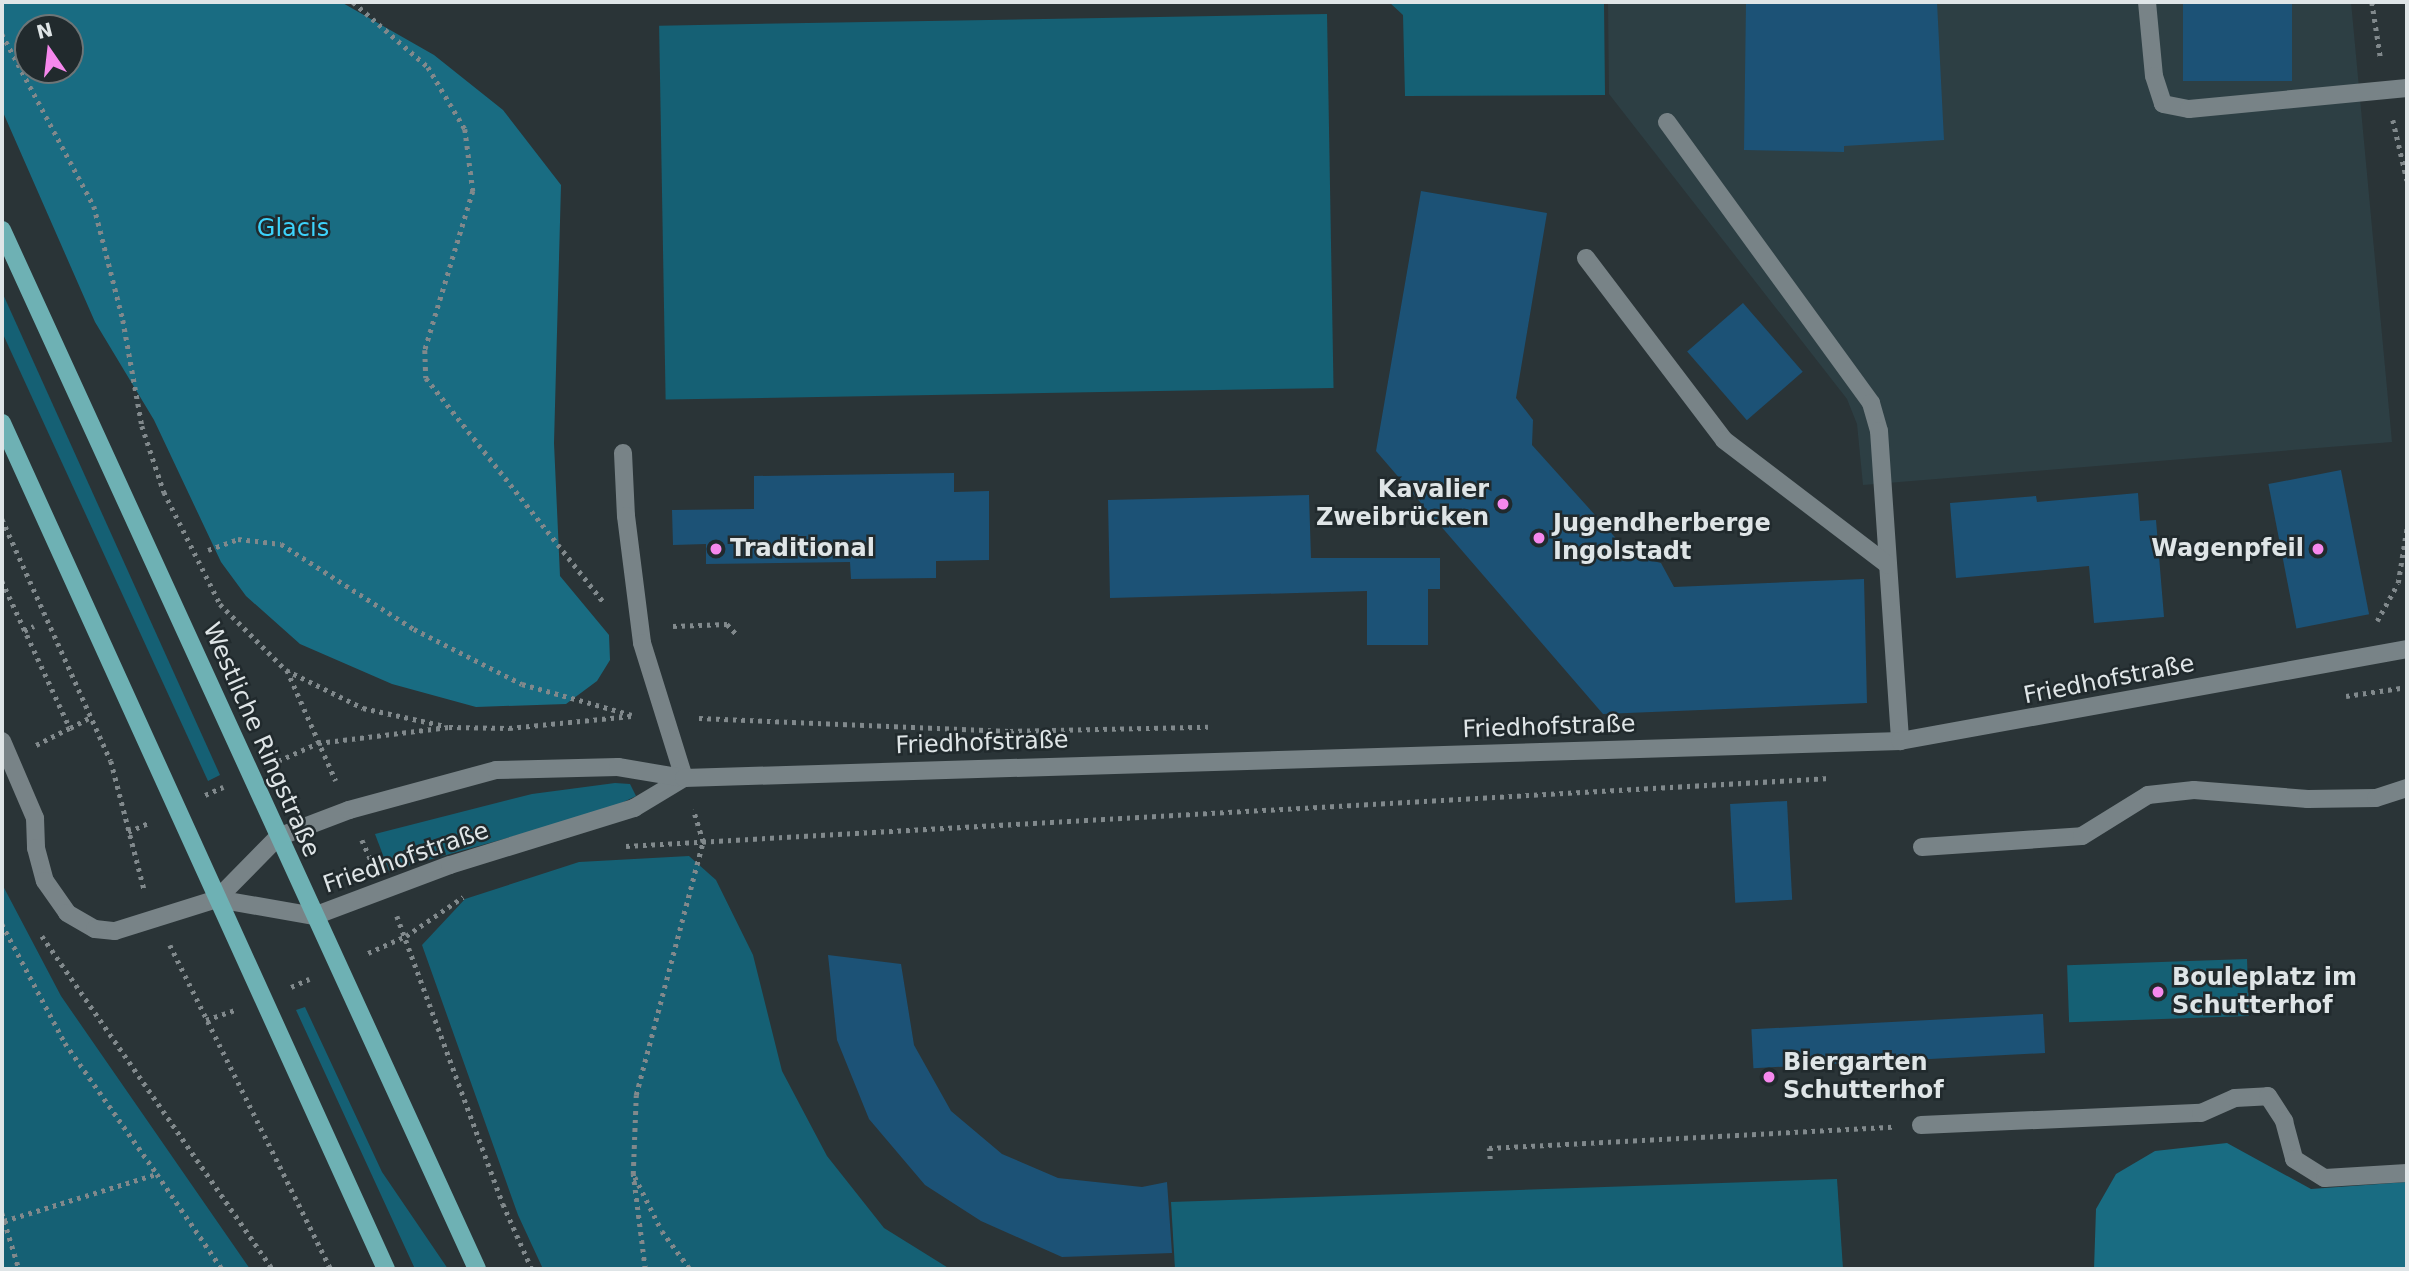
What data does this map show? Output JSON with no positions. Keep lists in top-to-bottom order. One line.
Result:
{"streets":{"main road":["Westliche Ringstraße"],"street":["Friedhofstraße"]},"crossings":[["Friedhofstraße","Westliche Ringstraße"]],"parks":["Glacis"],"places":["Kavalier Zweibrücken","Jugendherberge Ingolstadt","Traditional","Wagenpfeil","Bouleplatz im Schutterhof","Biergarten Schutterhof"],"north":"top"}
